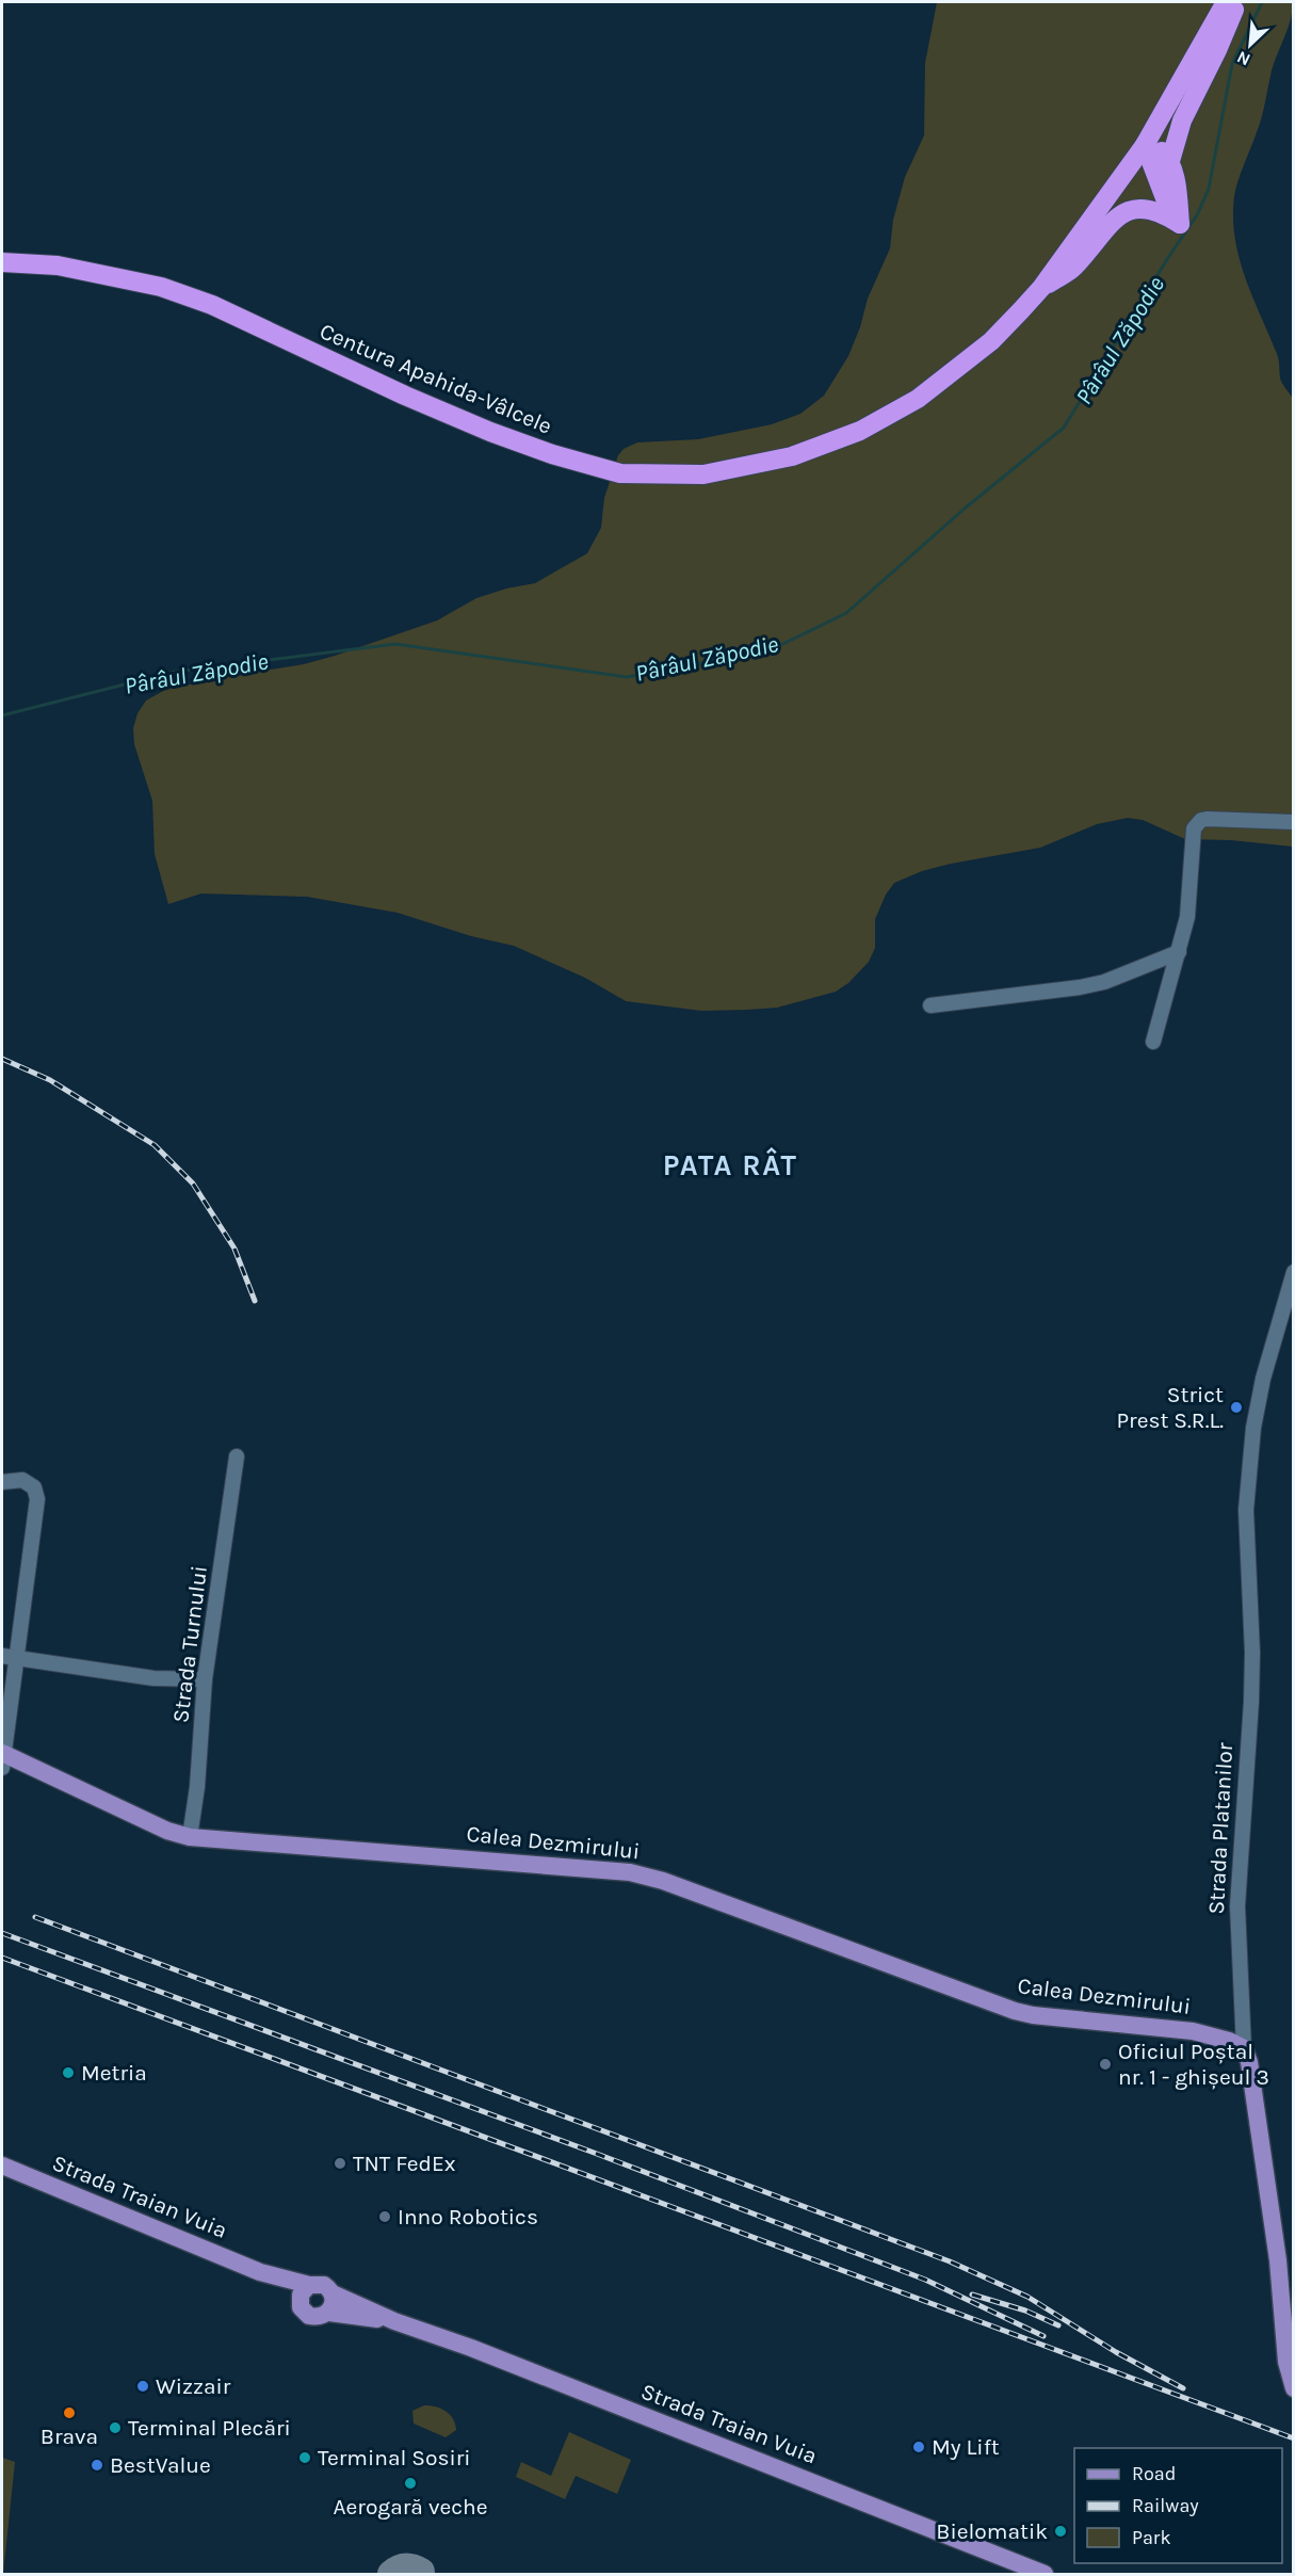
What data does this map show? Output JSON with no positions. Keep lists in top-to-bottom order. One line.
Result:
{"streets":{"highway":["Centura Apahida-Vâlcele"],"main road":["Strada Platanilor","Calea Dezmirului","Strada Traian Vuia"],"street":["Strada Turnului"]},"crossings":[["Strada Turnului","Calea Dezmirului"],["Strada Platanilor","Calea Dezmirului"]],"districts":["PATA RÂT"],"water":["Pârâul Zăpodie"],"places":["Strict Prest S.R.L.","Oficiul Poștal nr. 1 - ghișeul 3","Metria","TNT FedEx","Inno Robotics","Wizzair","Brava","Terminal Plecări","My Lift","Terminal Sosiri","BestValue","Aerogară veche","Bielomatik"],"legend":["Road","Railway","Park"],"north":"bottom left"}
